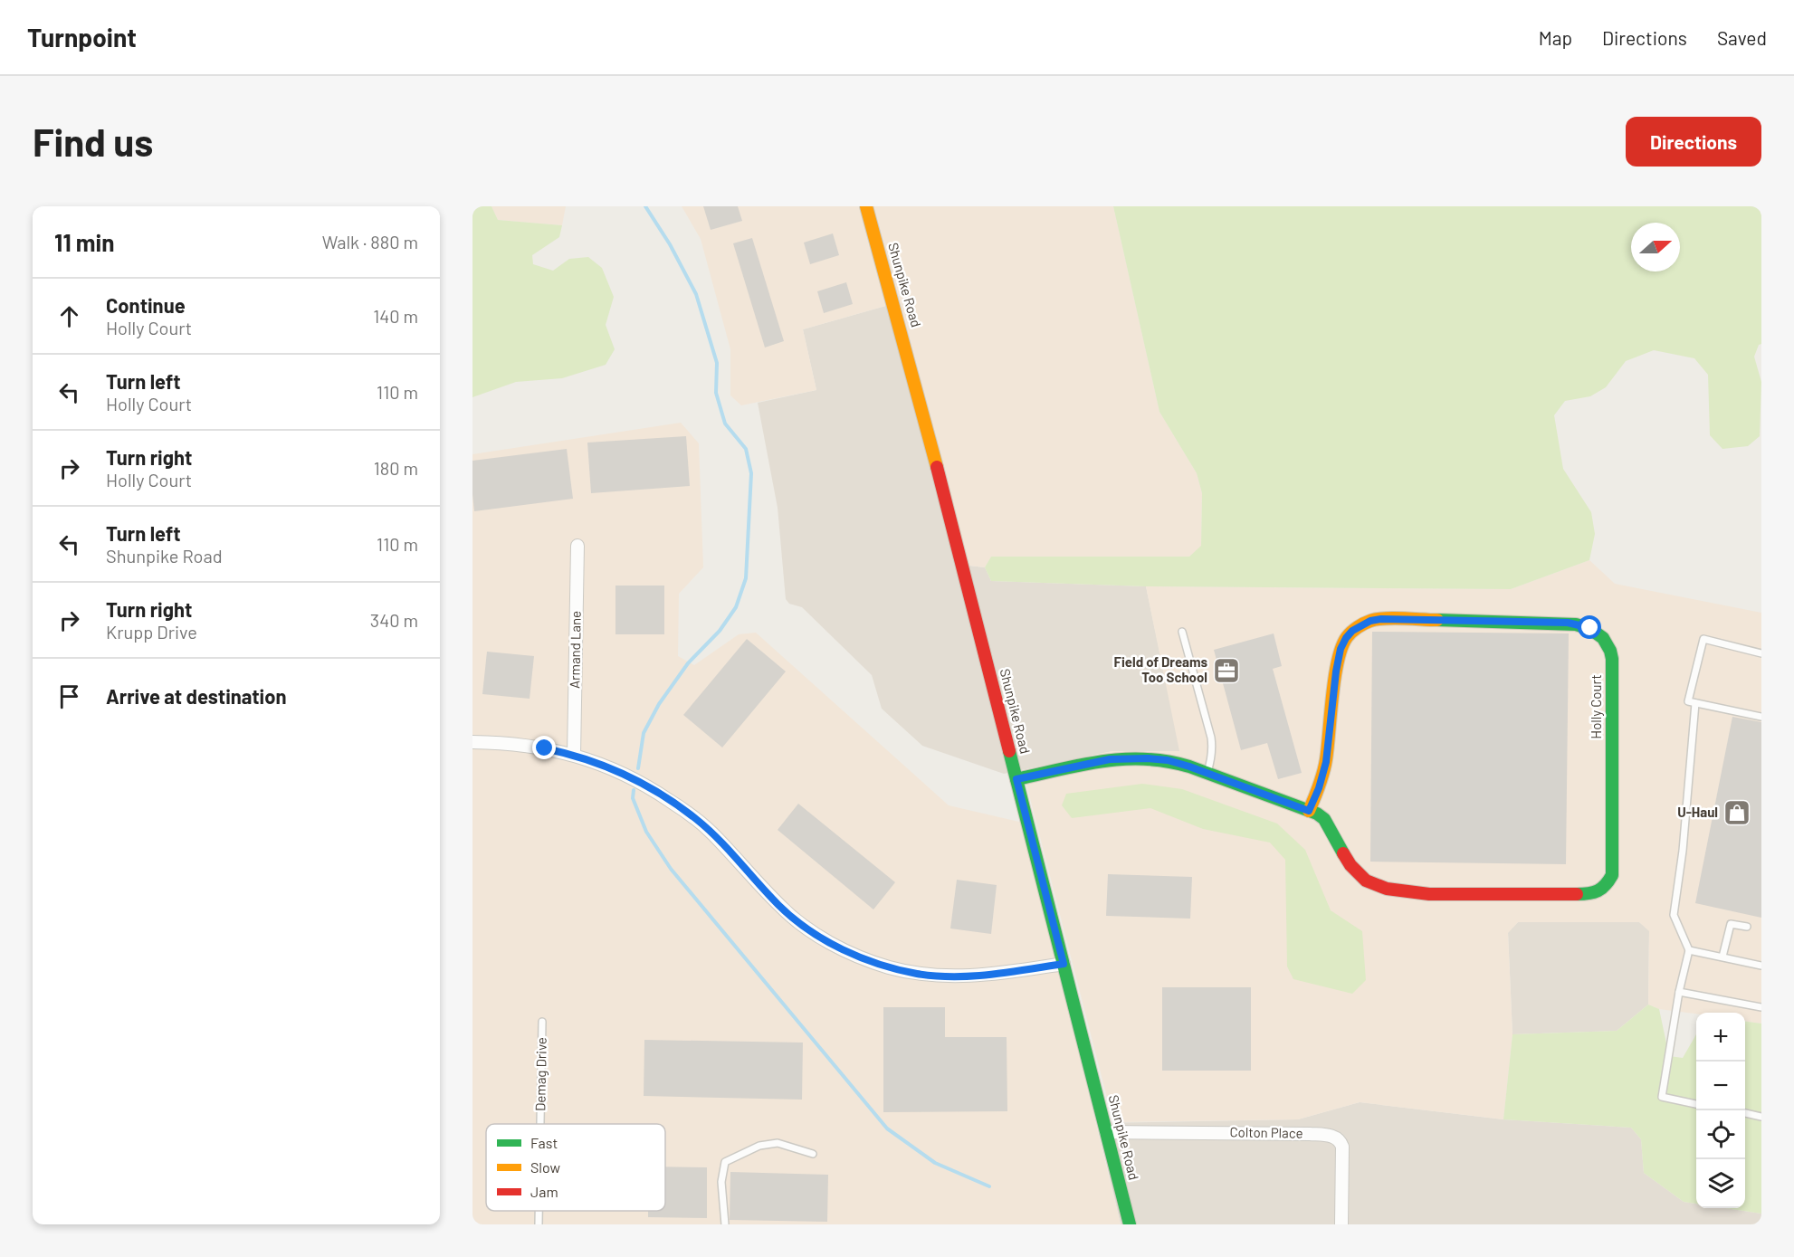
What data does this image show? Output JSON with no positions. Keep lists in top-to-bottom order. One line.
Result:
{"streets":{"street":["Shunpike Road","Armand Lane","Holly Court","Colton Place"],"lane":["Demag Drive"]},"crossings":[["Shunpike Road","Holly Court"],["Shunpike Road","Colton Place"]],"places":{"office":["Field of Dreams Too School"],"shop":["U-Haul"]},"legend":["Fast","Slow","Jam"],"north":"right","page":{"header":"Turnpoint","nav":["Map","Directions","Saved"],"buttons":"Directions","title":"Find us","heading":["11 min","Walk · 880 m"],"list":[["Continue","Holly Court","140 m"],["Turn left","Holly Court","110 m"],["Turn right","Holly Court","180 m"],["Turn left","Shunpike Road","110 m"],["Turn right","Krupp Drive","340 m"],"Arrive at destination"],"map_buttons":["+","−"]}}
